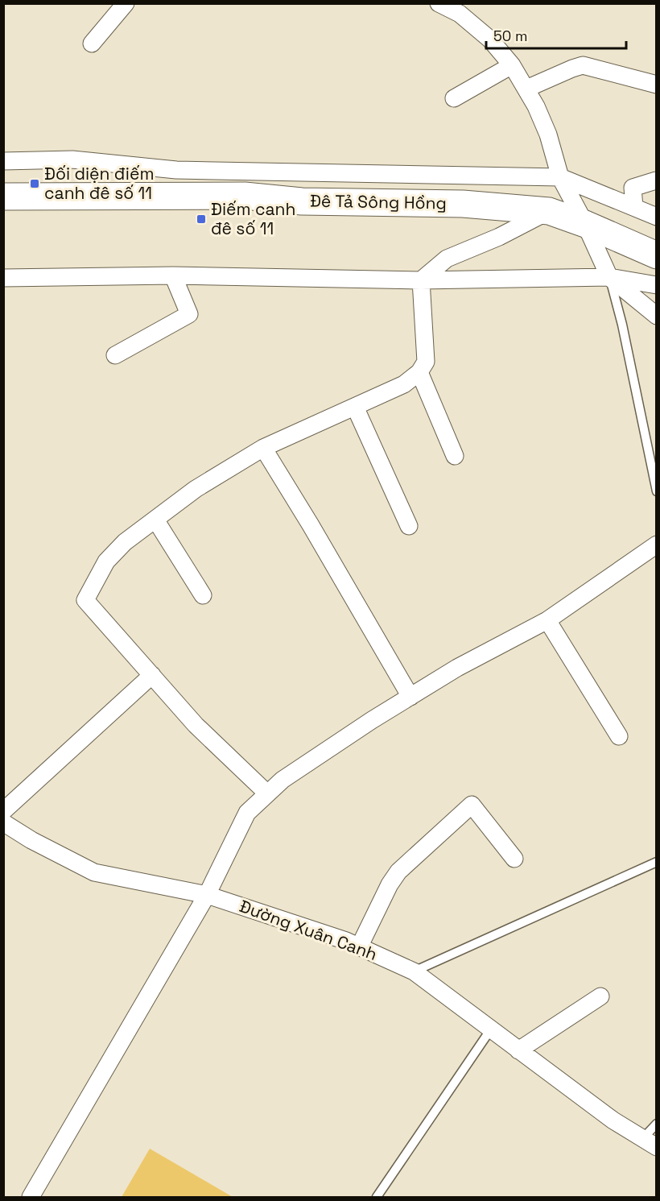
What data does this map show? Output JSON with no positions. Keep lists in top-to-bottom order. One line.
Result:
{"streets":{"main road":["Đê Tả Sông Hồng"],"street":["Đường Xuân Canh"]},"places":{"transit":["Đối diện điếm canh đê số 11","Điếm canh đê số 11"]},"scale_bar":"50 m"}
